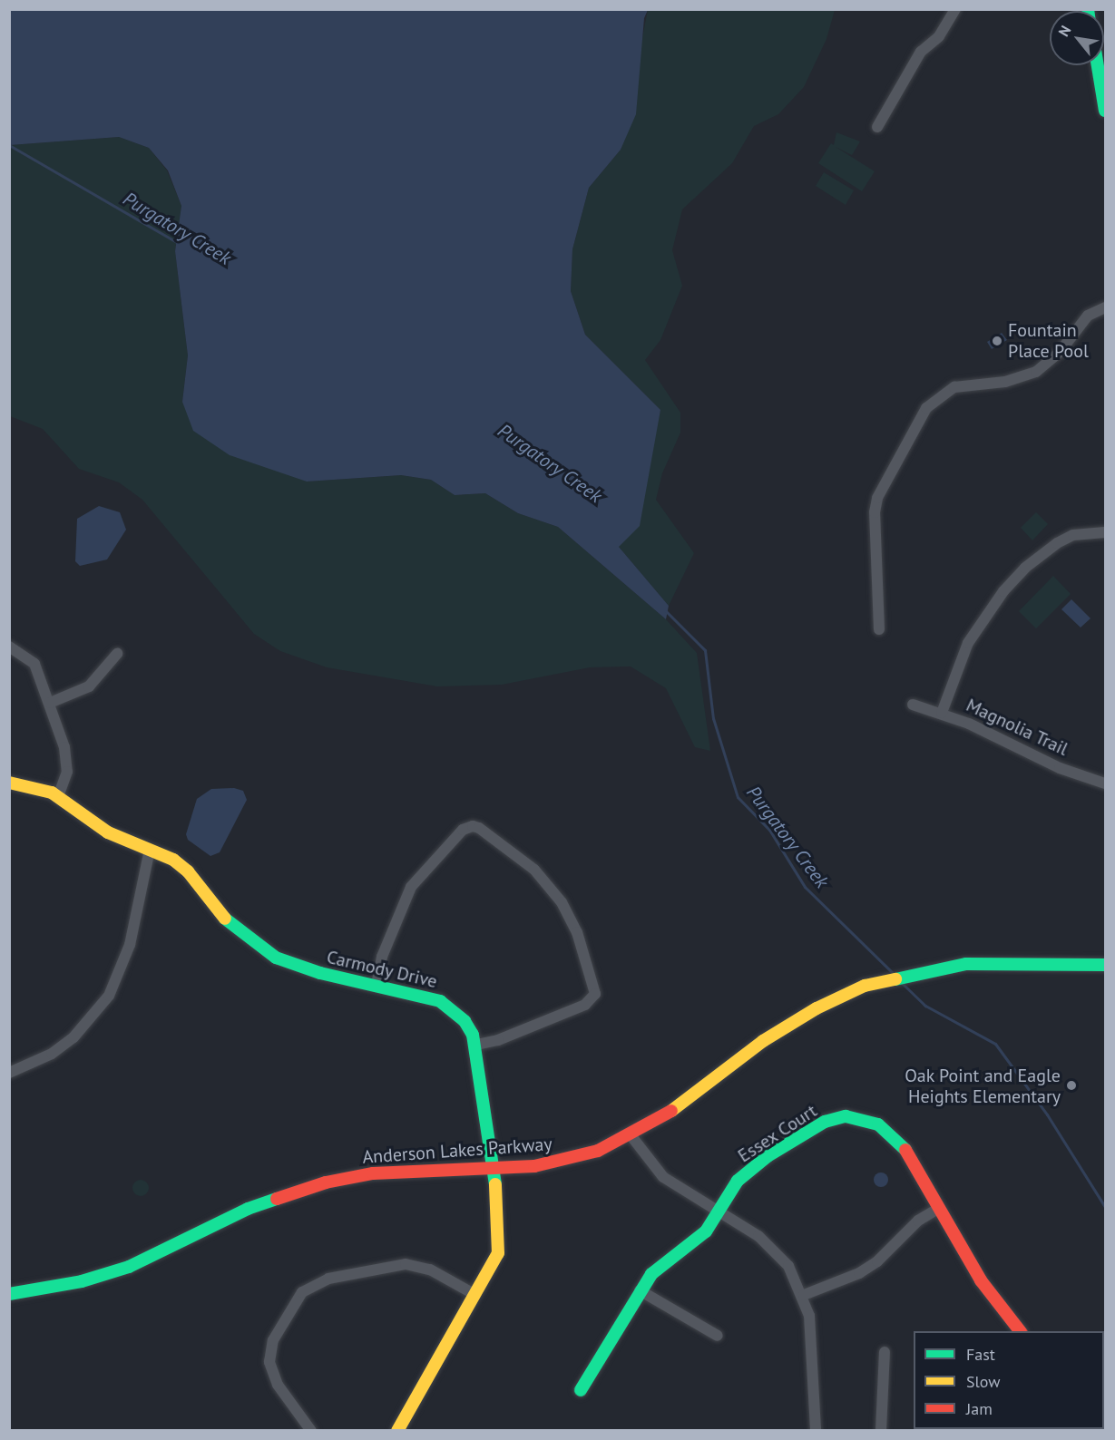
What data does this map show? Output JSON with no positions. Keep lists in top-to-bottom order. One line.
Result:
{"streets":{"street":["Magnolia Trail","Carmody Drive","Essex Court","Anderson Lakes Parkway"]},"crossings":[["Carmody Drive","Anderson Lakes Parkway"]],"water":["Purgatory Creek"],"places":["Fountain Place Pool","Oak Point and Eagle Heights Elementary"],"legend":["Fast","Slow","Jam"],"north":"top left"}
